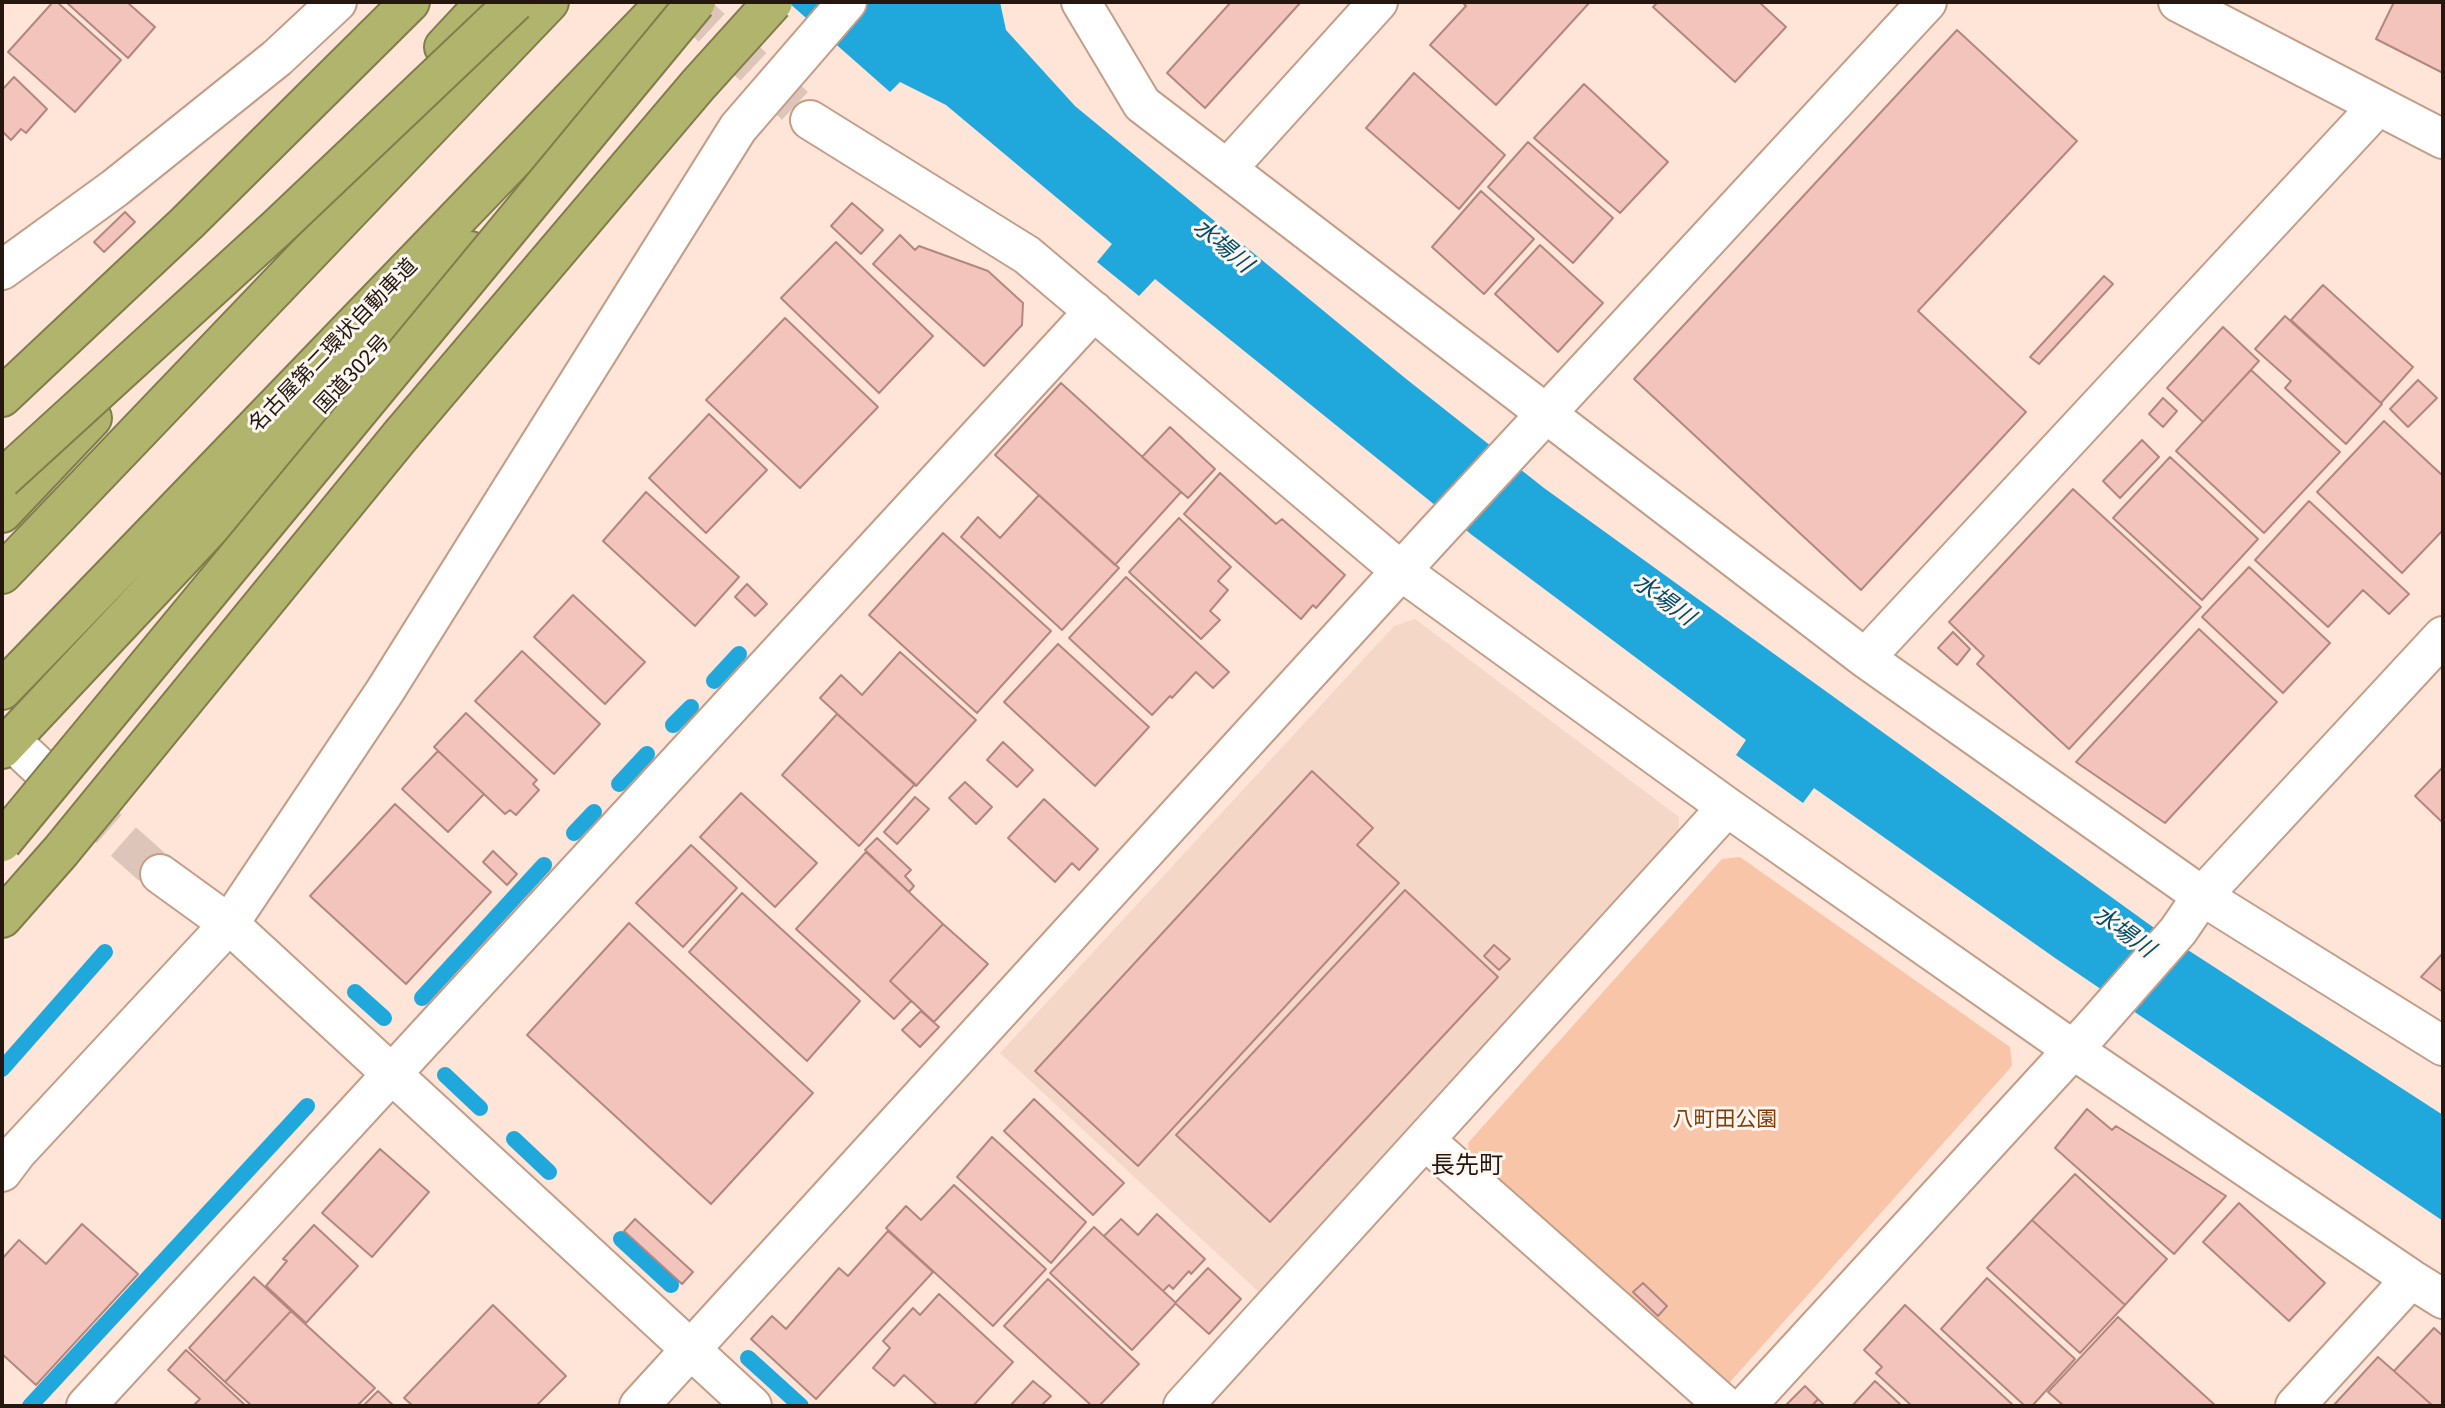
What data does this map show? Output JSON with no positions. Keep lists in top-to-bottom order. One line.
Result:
{"streets":{"highway":["名古屋第二環状自動車道","国道302号"]},"districts":["長先町"],"water":["水場川"],"parks":["八町田公園"]}
